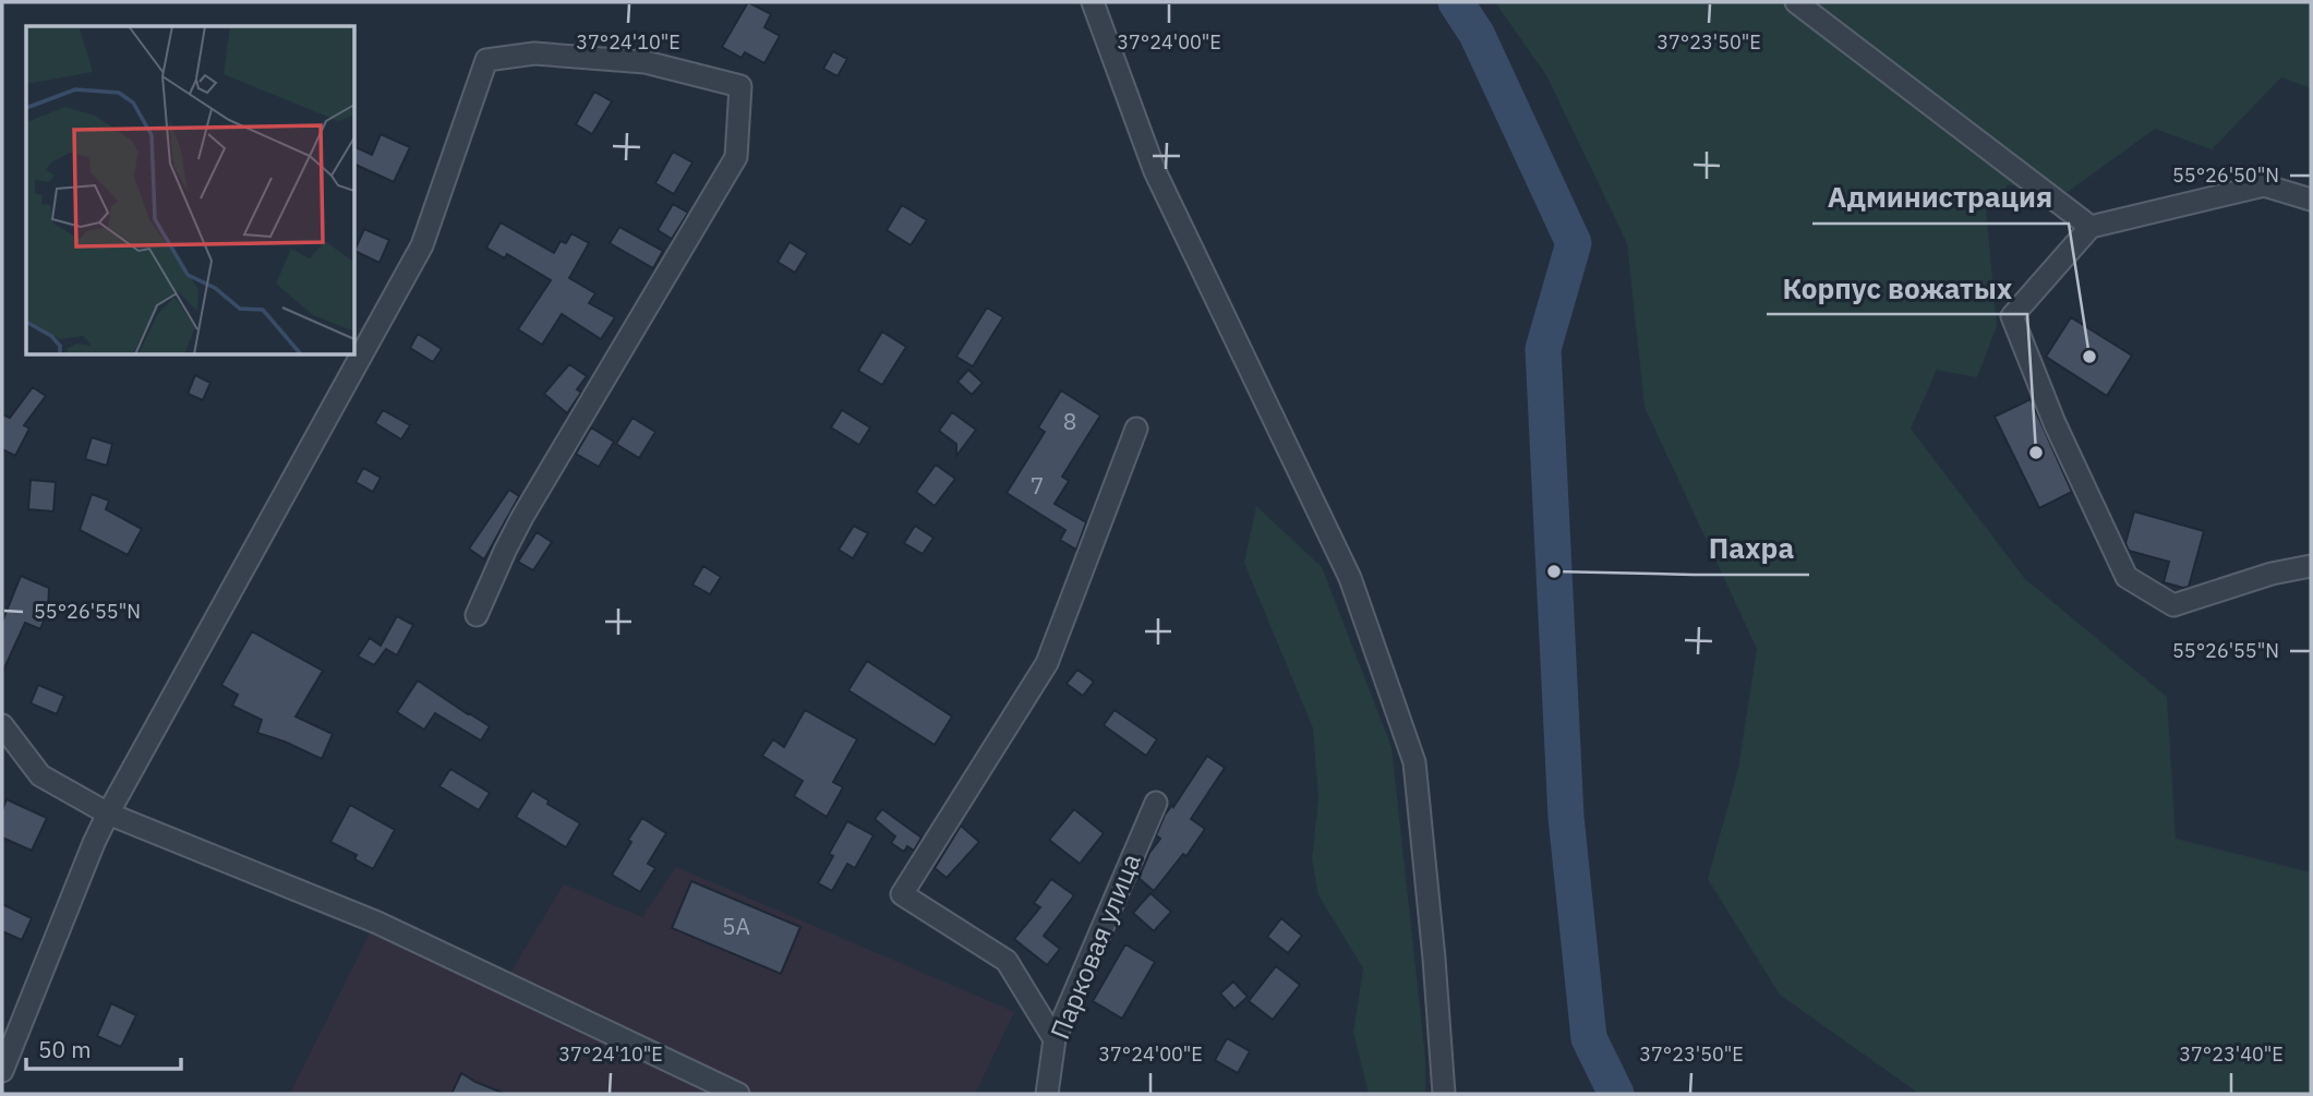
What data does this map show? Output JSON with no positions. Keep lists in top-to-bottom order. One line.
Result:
{"streets":{"street":["Парковая улица"]},"places":["Администрация","Корпус вожатых","Пахра"],"house_numbers":["8","7","5А"],"scale_bar":"50 m","coordinates":["37°24'10\"E","37°24'00\"E","37°23'50\"E","55°26'50\"N","55°26'55\"N","37°23'40\"E"]}
